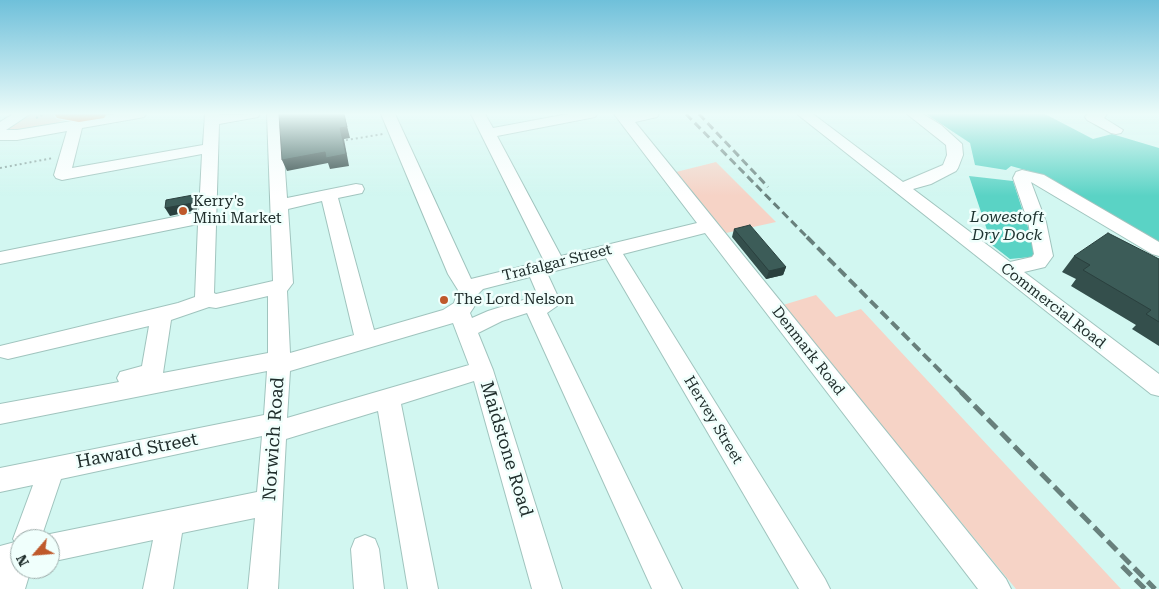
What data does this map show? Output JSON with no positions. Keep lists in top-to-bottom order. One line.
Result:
{"streets":{"street":["Trafalgar Street","Commercial Road","Denmark Road","Hervey Street","Norwich Road","Maidstone Road","Haward Street"]},"crossings":[["Trafalgar Street","Denmark Road"],["Trafalgar Street","Hervey Street"],["Trafalgar Street","Norwich Road"],["Trafalgar Street","Maidstone Road"],["Norwich Road","Haward Street"],["Maidstone Road","Haward Street"]],"water":["Lowestoft Dry Dock"],"places":["Kerry's Mini Market","The Lord Nelson"],"north":"bottom left"}
